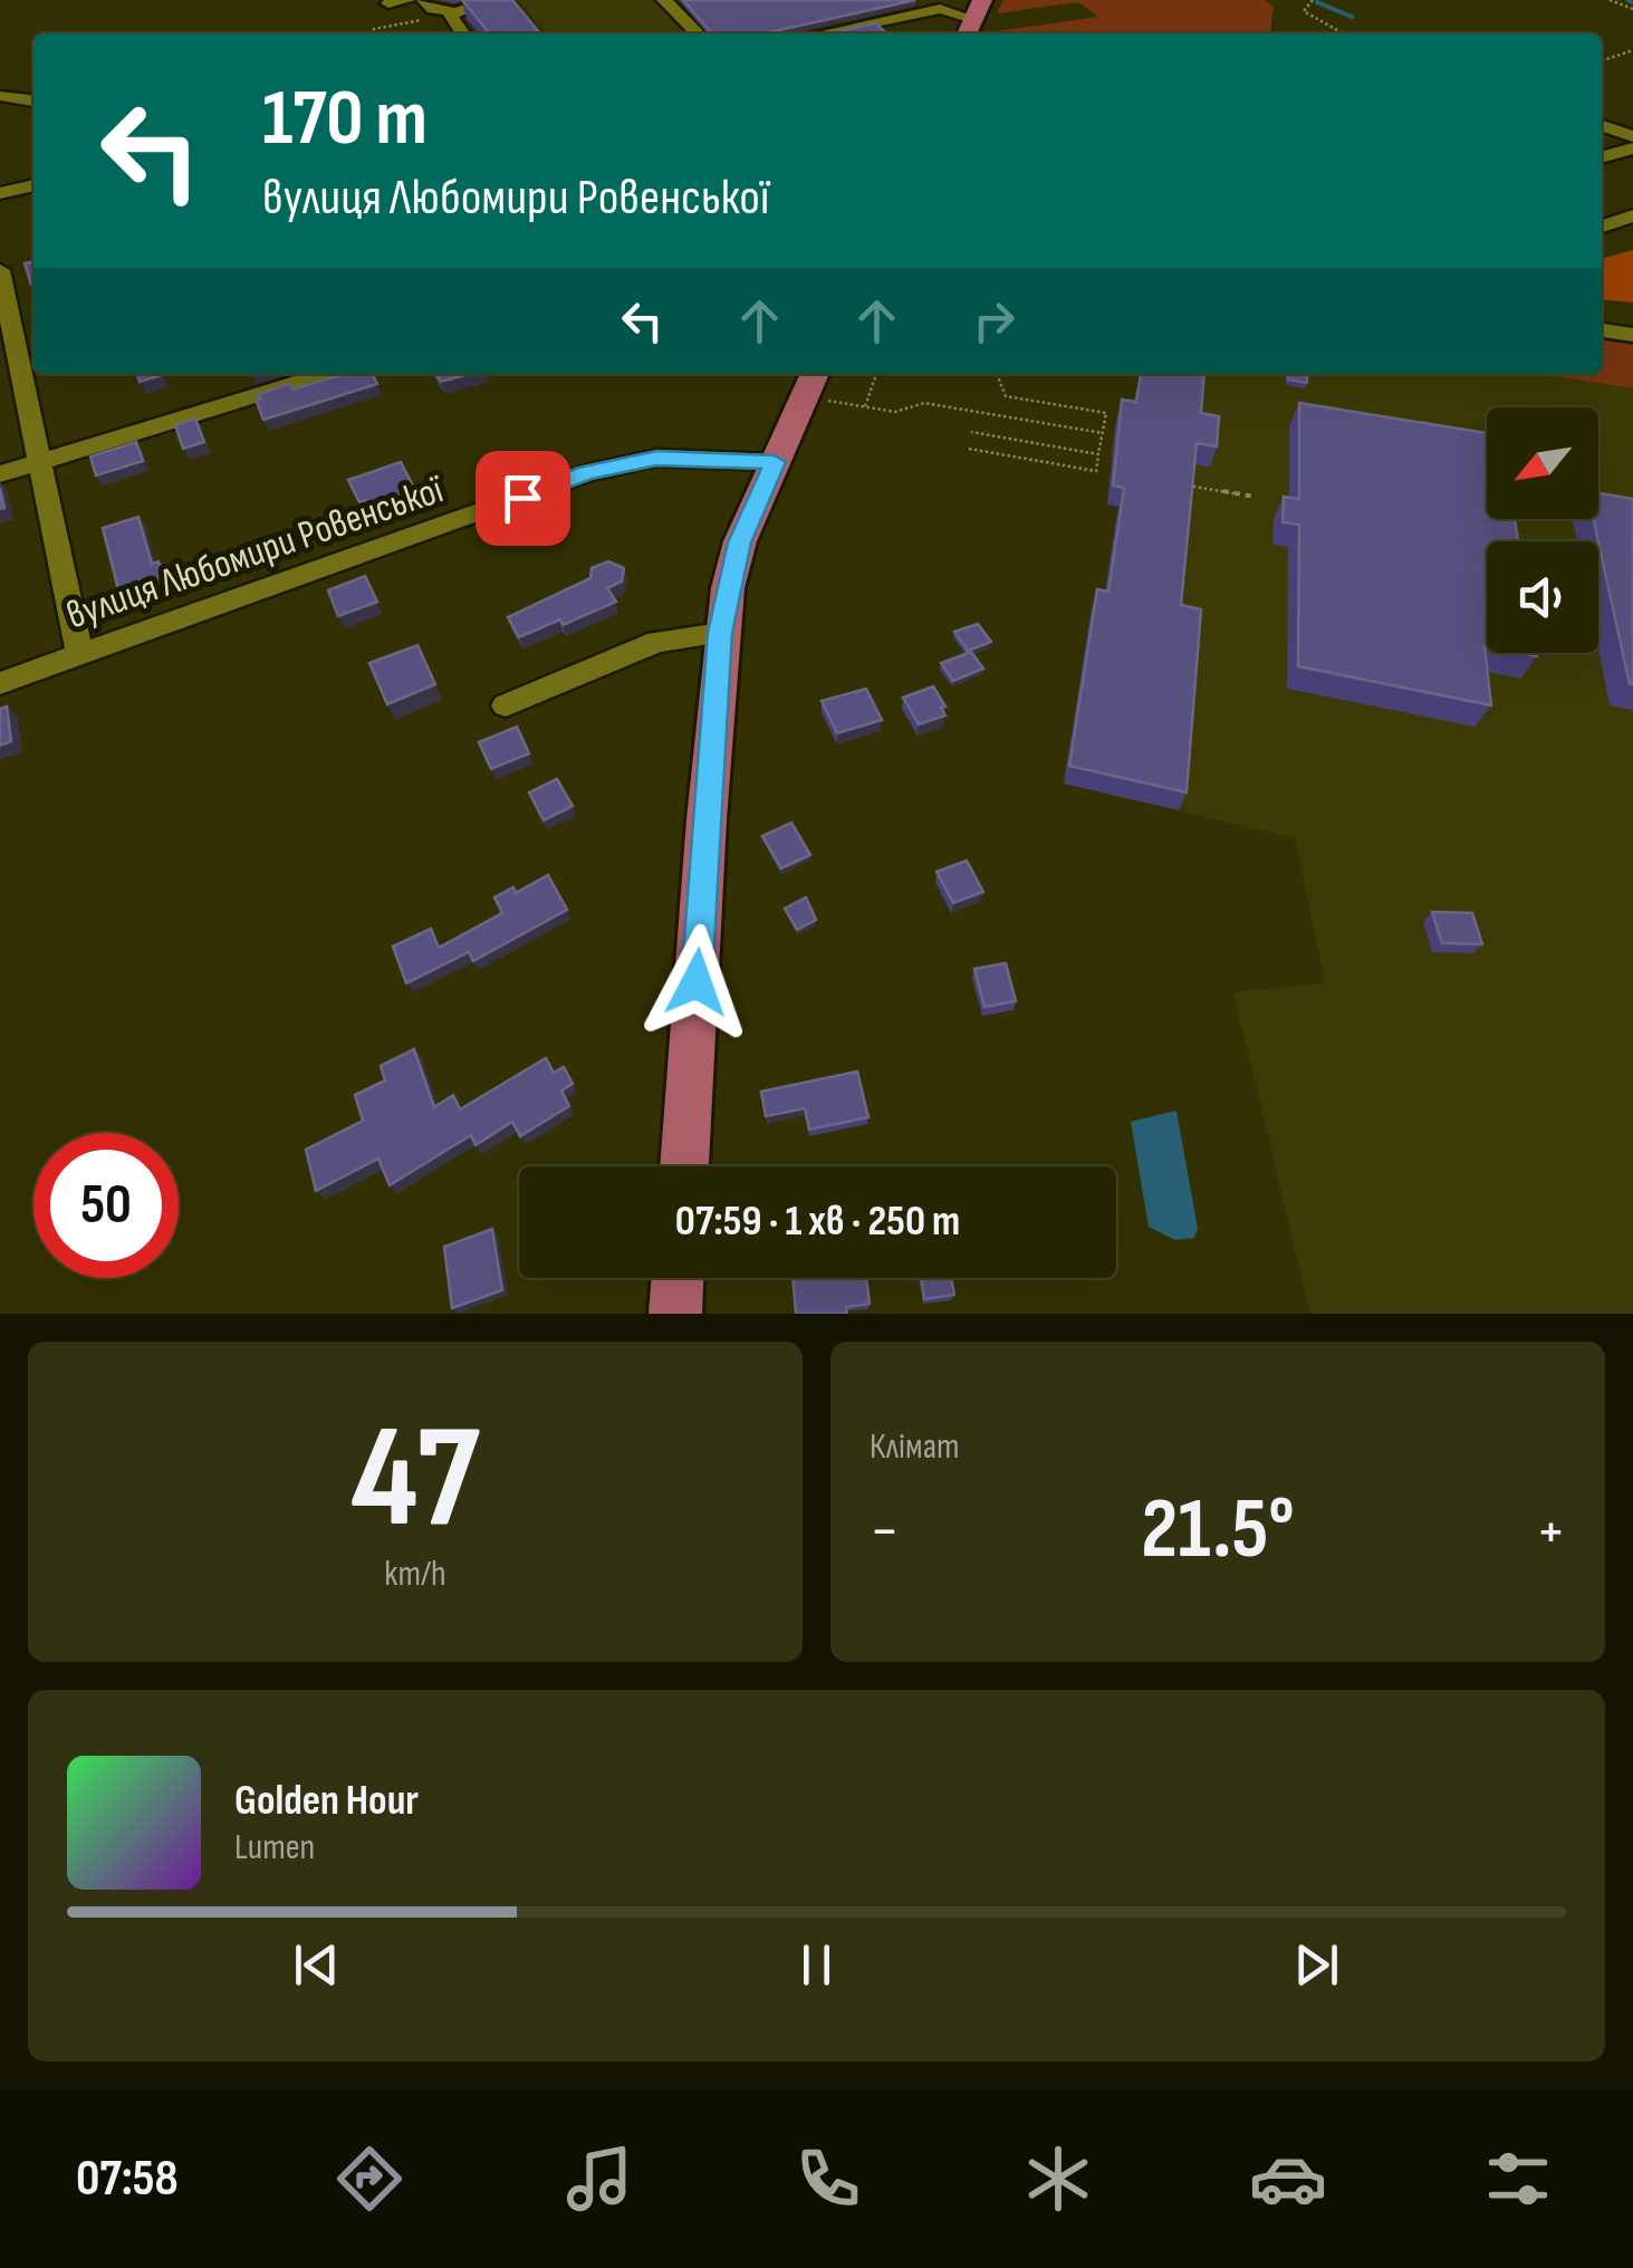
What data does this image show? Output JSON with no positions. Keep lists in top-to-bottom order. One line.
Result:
{"streets":{"street":["вулиця Любомири Ровенської"]},"north":"bottom left","page":{"turn":["170 m","вулиця Любомири Ровенської"],"limit":"50","trip":"07:59 · 1 хв · 250 m","tile":[["47","km/h"],"Клімат"],"heat":["−","21.5°","+"],"song":["Golden Hour","Lumen"],"tabs":"07:58"}}
